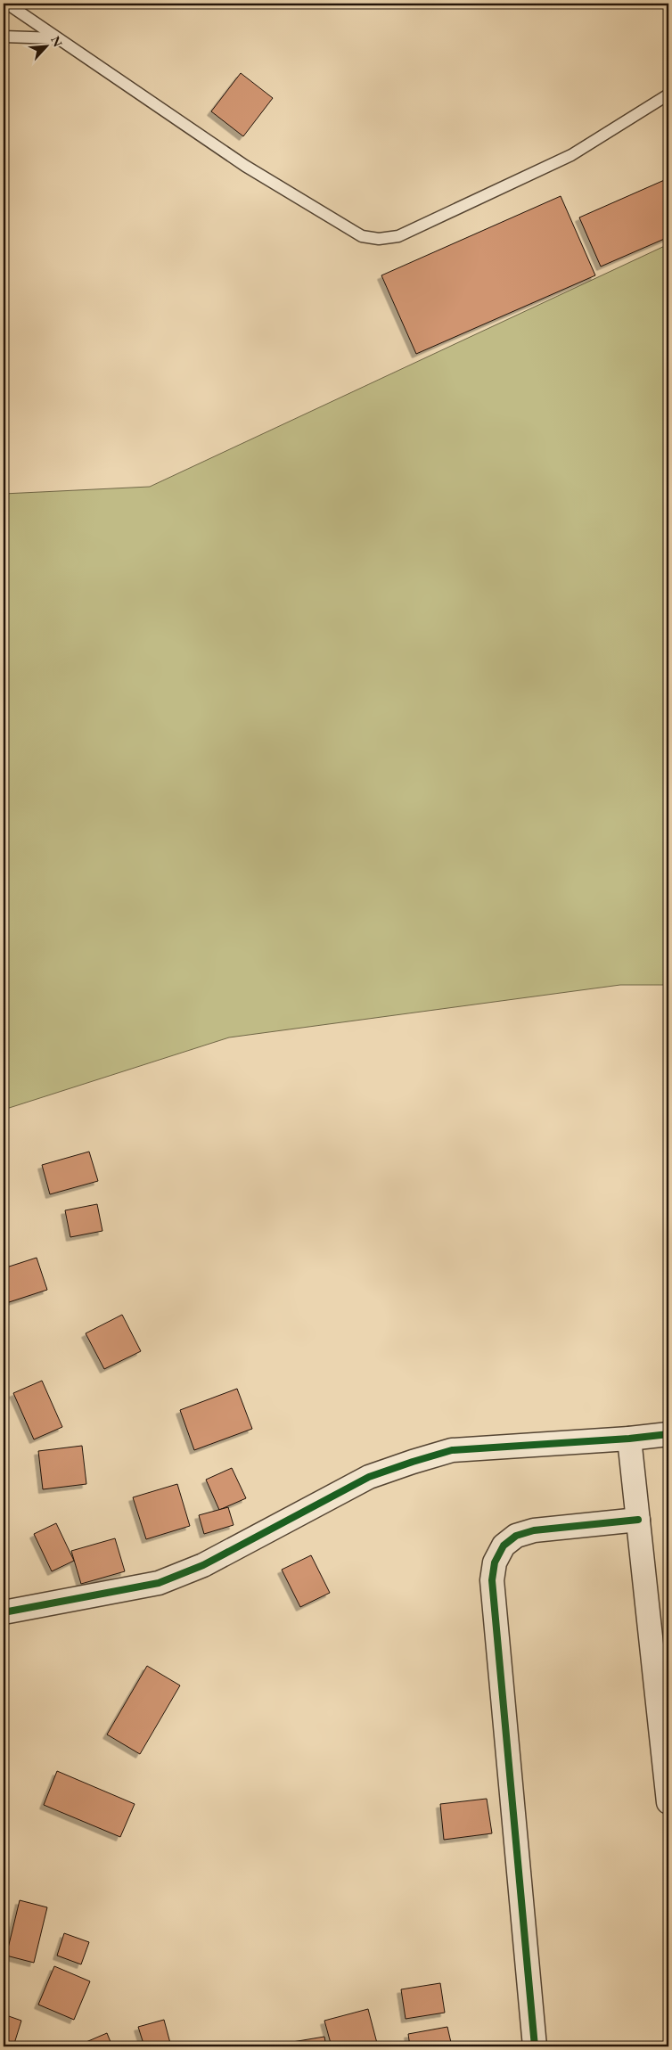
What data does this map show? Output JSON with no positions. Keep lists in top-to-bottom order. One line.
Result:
{"north":"top right"}
